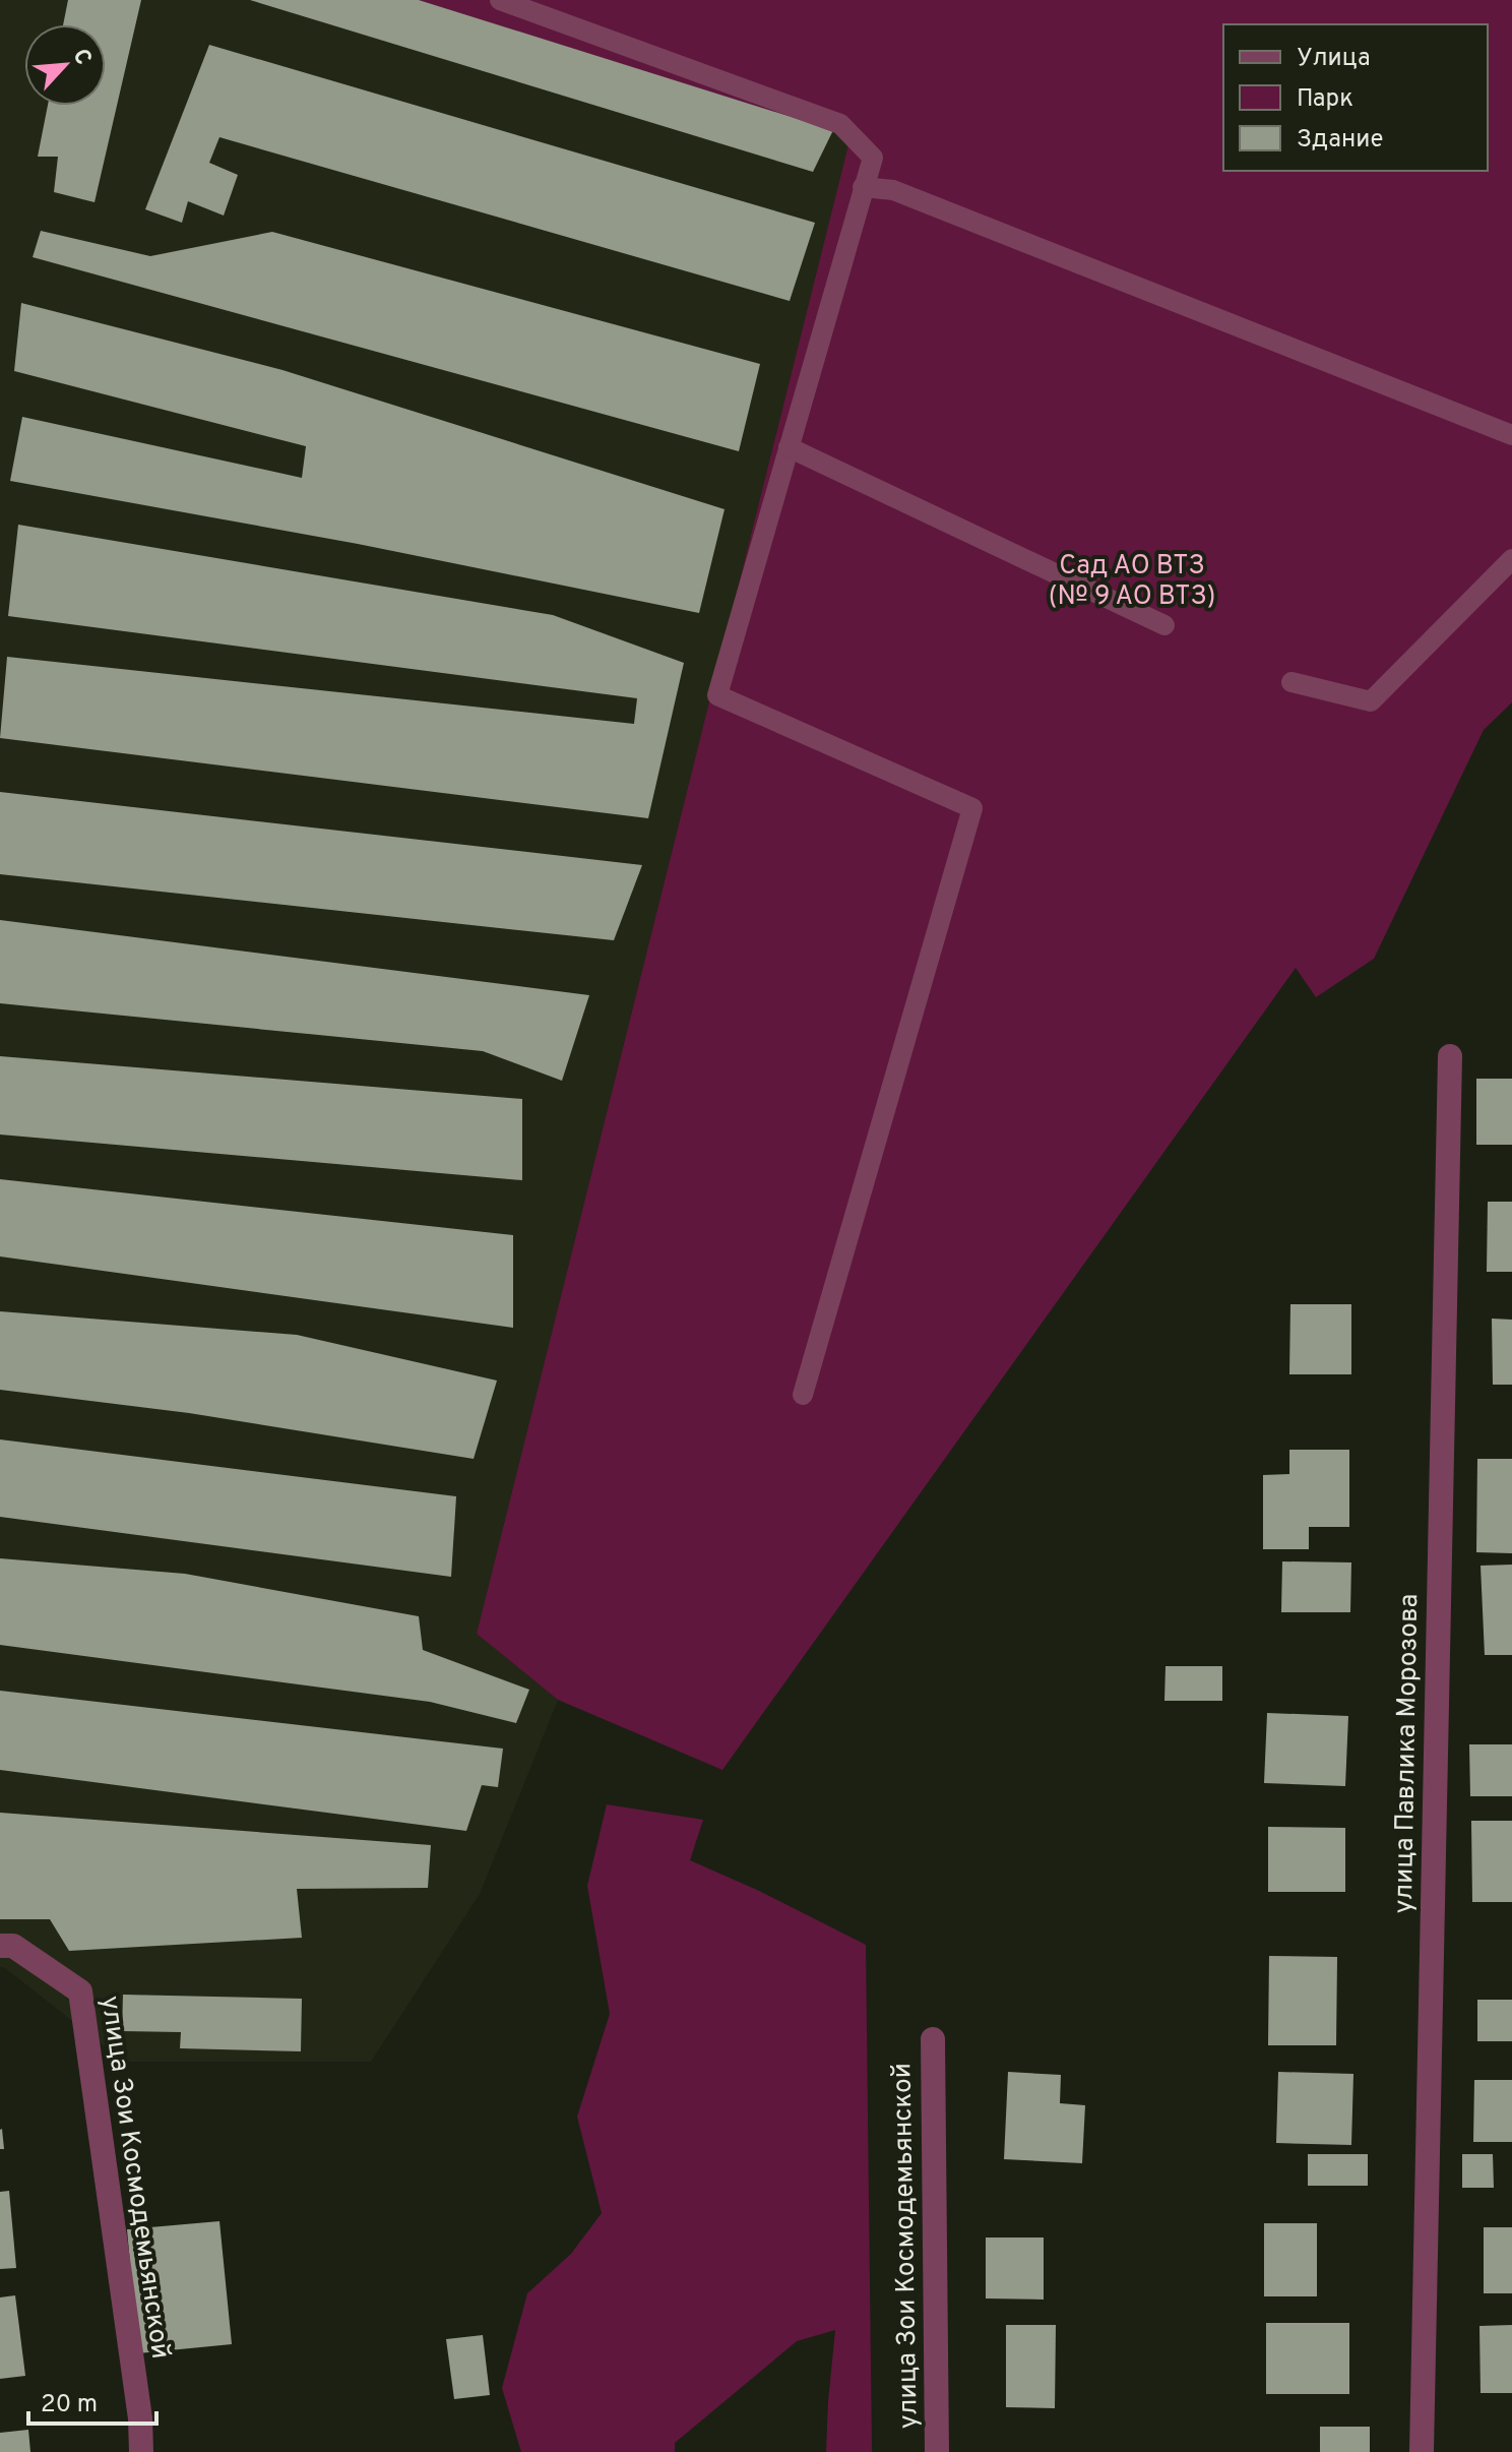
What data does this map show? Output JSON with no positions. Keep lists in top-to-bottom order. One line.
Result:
{"streets":{"street":["улица Павлика Морозова","улица Зои Космодемьянской"]},"parks":["Сад АО ВТЗ (№ 9 АО ВТЗ)"],"legend":["Улица","Парк","Здание"],"scale_bar":"20 m","north":"top right"}
